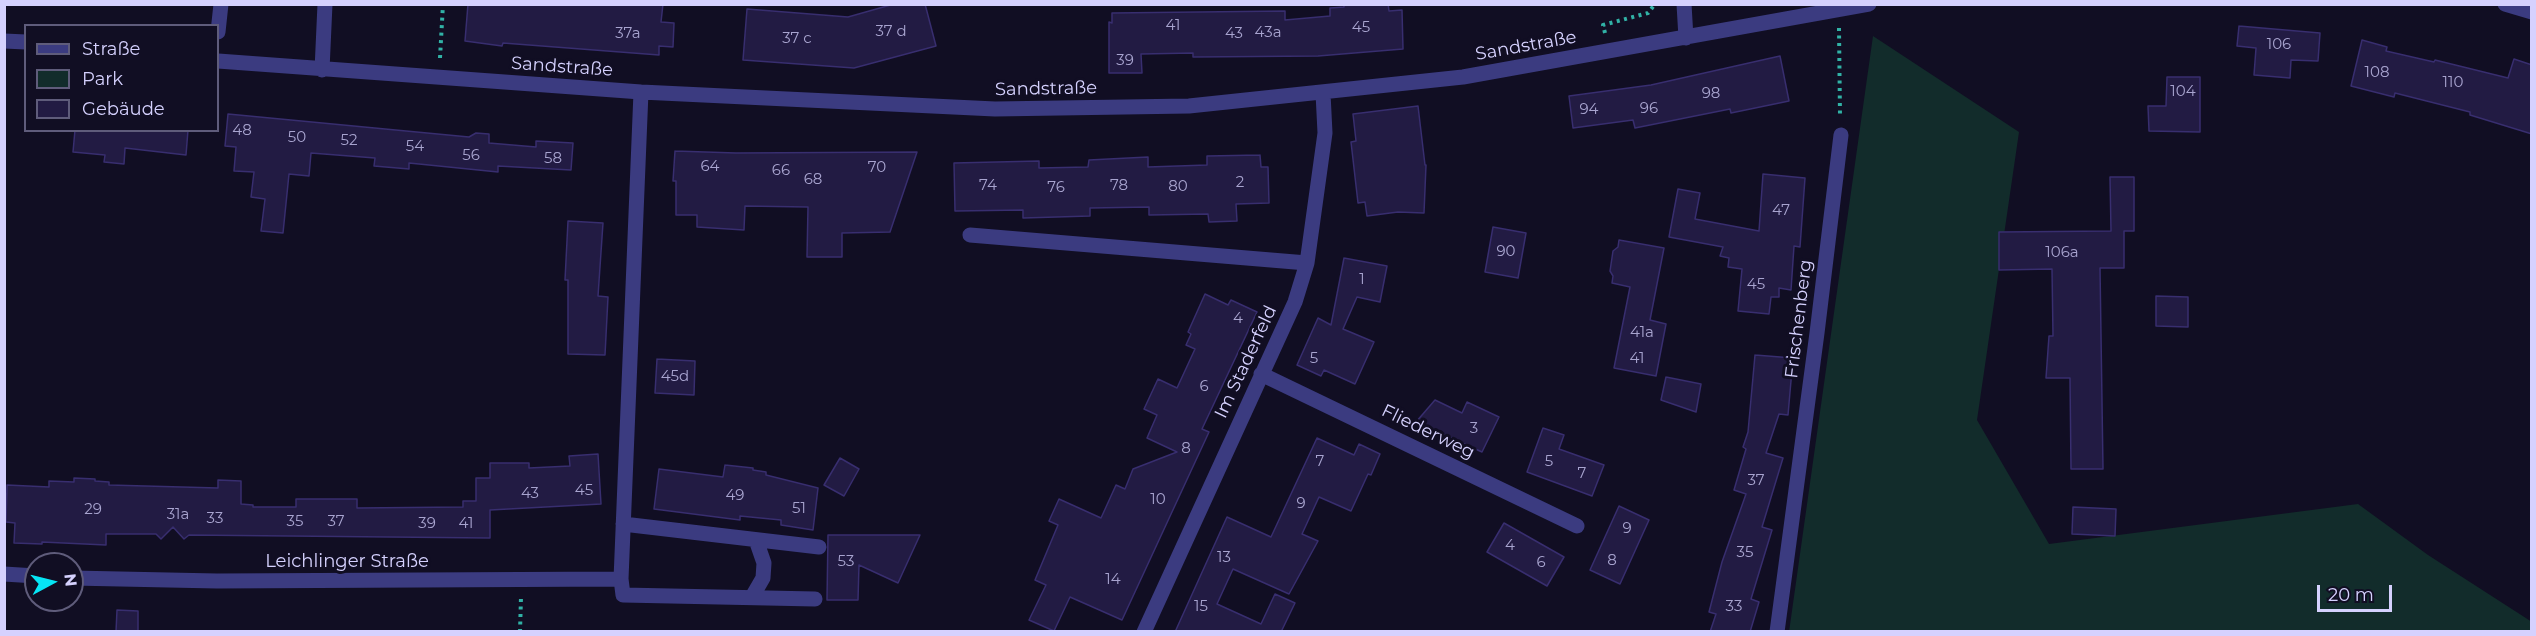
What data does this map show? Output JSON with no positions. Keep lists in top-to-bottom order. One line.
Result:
{"streets":{"street":["Sandstraße","Frischenberg","Im Staderfeld","Fliederweg","Leichlinger Straße"]},"crossings":[["Sandstraße","Im Staderfeld"],["Im Staderfeld","Fliederweg"]],"house_numbers":["41","45","37 d","43a","37a","43","37 c","106","39","108","110","104","98","96","94","48","50","52","54","56","58","64","70","66","68","2","74","78","80","76","47","90","106a","1","45","4","41a","5","41","45d","6","3","8","7","5","7","37","45","43","49","10","9","51","29","31a","33","35","37","39","41","9","4","35","13","8","53","6","14","15","33"],"legend":["Straße","Park","Gebäude"],"scale_bar":"20 m","north":"right"}
